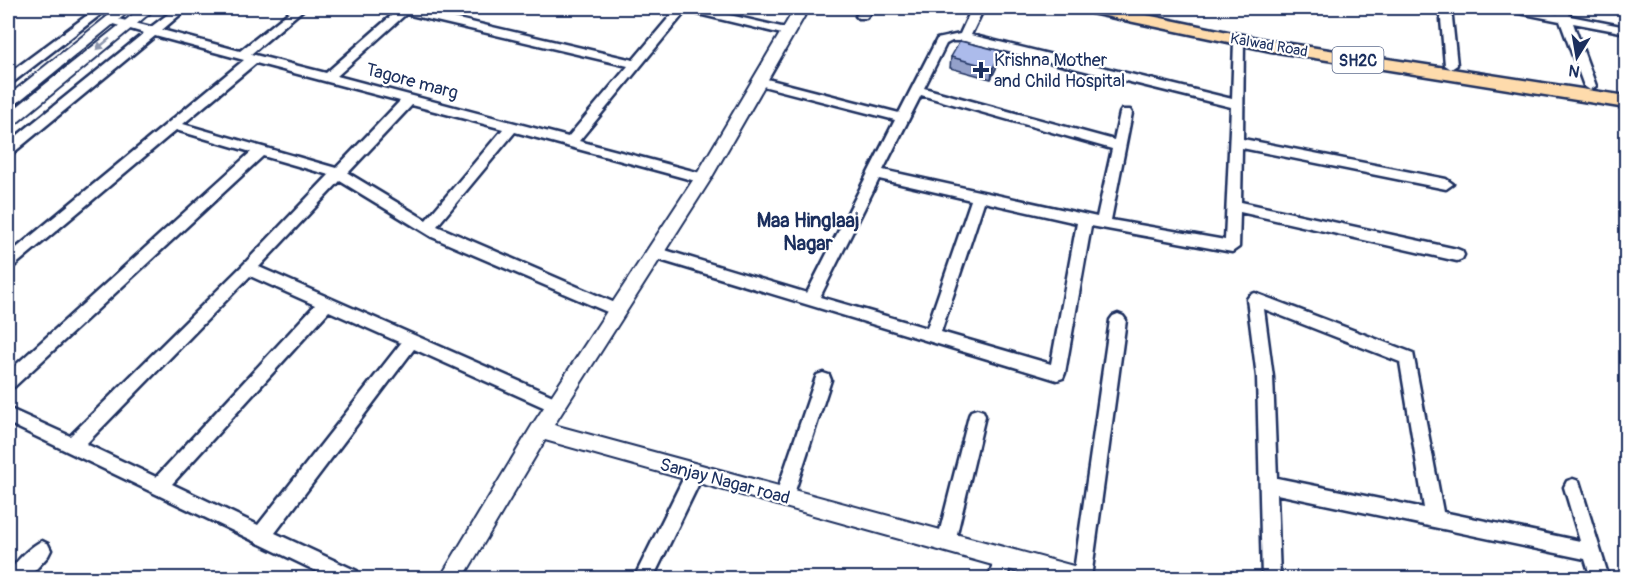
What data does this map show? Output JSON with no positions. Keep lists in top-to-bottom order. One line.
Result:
{"streets":{"main road":["Kalwad Road","SH2C"],"street":["Tagore marg","Sanjay Nagar road"]},"districts":["Maa Hinglaaj Nagar"],"places":{"health":["Krishna Mother and Child Hospital"]},"north":"bottom"}
